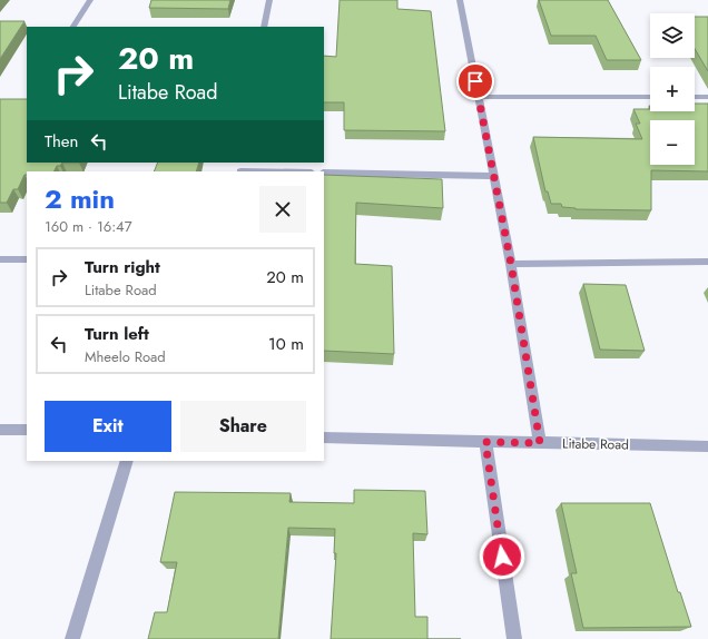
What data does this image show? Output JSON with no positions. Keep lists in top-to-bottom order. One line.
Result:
{"streets":{"street":["Litabe Road"]},"page":{"map_buttons":["+","−"],"turn":["20 m","Litabe Road"],"then":"Then","heading":["2 min","160 m · 16:47"],"list":[{"name":"Turn right","note":"Litabe Road","value":"20 m"},{"name":"Turn left","note":"Mheelo Road","value":"10 m"}],"buttons":["Exit","Share"]}}
